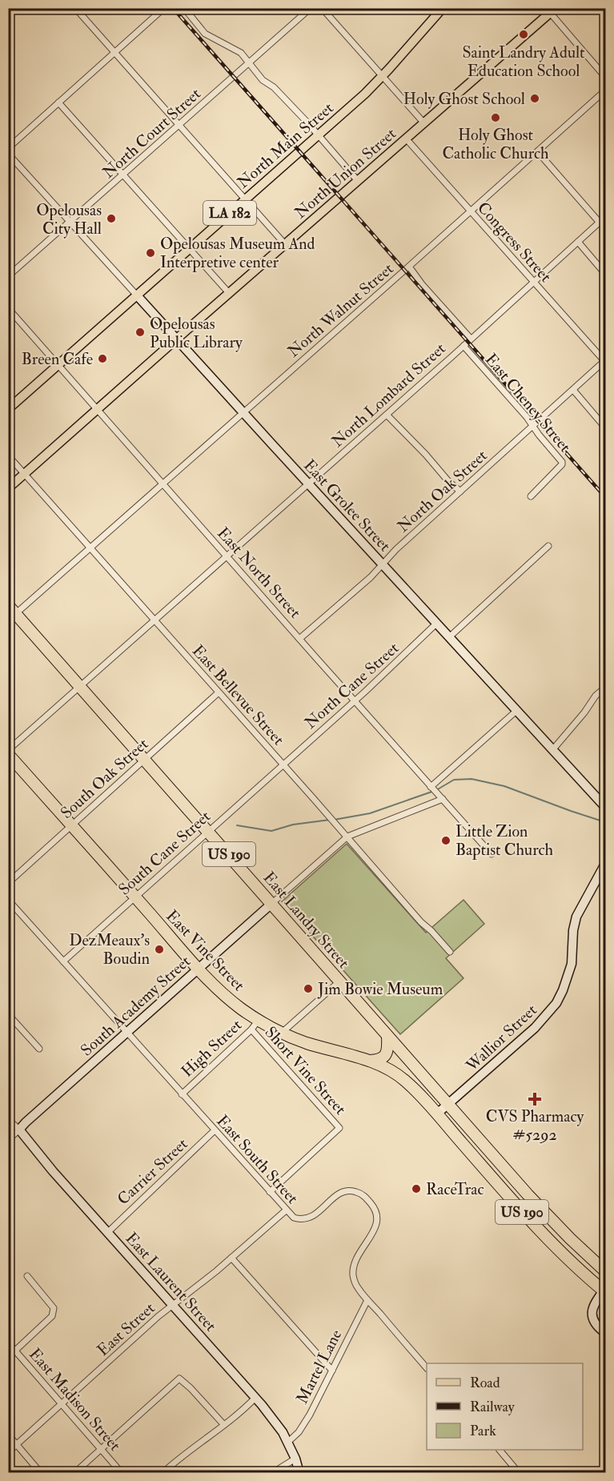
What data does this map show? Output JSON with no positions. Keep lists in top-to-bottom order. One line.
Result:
{"streets":{"highway":["US 190","East Landry Street","East Vine Street"],"main road":["North Main Street","North Union Street","LA 182"],"street":["North Court Street","Congress Street","North Walnut Street","North Lombard Street","East Cheney Street","North Oak Street","East Grolee Street","East North Street","North Cane Street","East Bellevue Street","South Oak Street","South Cane Street","South Academy Street","Wallior Street","High Street","Short Vine Street","East South Street","Carrier Street","East Laurent Street","East Street","Martel Lane","East Madison Street"]},"crossings":[["North Court Street","East Grolee Street"],["North Main Street","East Grolee Street"],["North Main Street","East North Street"],["North Union Street","Congress Street"],["North Union Street","East Grolee Street"],["North Union Street","East North Street"],["North Union Street","East Bellevue Street"],["Congress Street","North Walnut Street"],["Congress Street","North Lombard Street"],["Congress Street","North Oak Street"],["North Walnut Street","East Cheney Street"],["North Walnut Street","East Grolee Street"],["North Walnut Street","East North Street"],["North Walnut Street","East Bellevue Street"],["North Walnut Street","East Landry Street"],["North Lombard Street","East Cheney Street"],["North Lombard Street","East Grolee Street"],["North Lombard Street","East North Street"],["North Lombard Street","East Bellevue Street"],["North Lombard Street","East Landry Street"],["East Cheney Street","North Oak Street"],["North Oak Street","East Grolee Street"],["North Oak Street","East North Street"],["East Grolee Street","North Cane Street"],["East North Street","North Cane Street"],["East North Street","South Academy Street"],["North Cane Street","East Bellevue Street"],["North Cane Street","South Cane Street"],["East Bellevue Street","South Oak Street"],["East Bellevue Street","South Cane Street"],["East Bellevue Street","South Academy Street"],["South Oak Street","East Landry Street"],["South Oak Street","East Vine Street"],["South Cane Street","East Landry Street"],["South Cane Street","East Vine Street"],["South Cane Street","East South Street"],["East Landry Street","South Academy Street"],["East Landry Street","Wallior Street"],["East Vine Street","South Academy Street"],["East Vine Street","Wallior Street"],["East Vine Street","High Street"],["South Academy Street","East South Street"],["South Academy Street","East Laurent Street"],["High Street","Short Vine Street"],["High Street","East South Street"],["Short Vine Street","East South Street"],["East South Street","Carrier Street"],["East South Street","East Street"],["East South Street","Martel Lane"],["Carrier Street","East Laurent Street"],["East Laurent Street","East Street"],["East Laurent Street","Martel Lane"],["East Street","East Madison Street"]],"places":{"other":["Saint Landry Adult Education School","Holy Ghost School","Holy Ghost Catholic Church","Opelousas City Hall","Opelousas Museum And Interpretive center","Opelousas Public Library","Breen Cafe","Little Zion Baptist Church","DezMeaux's Boudin","Jim Bowie Museum","RaceTrac"],"health":["CVS Pharmacy #5292"]},"legend":["Road","Railway","Park"]}
